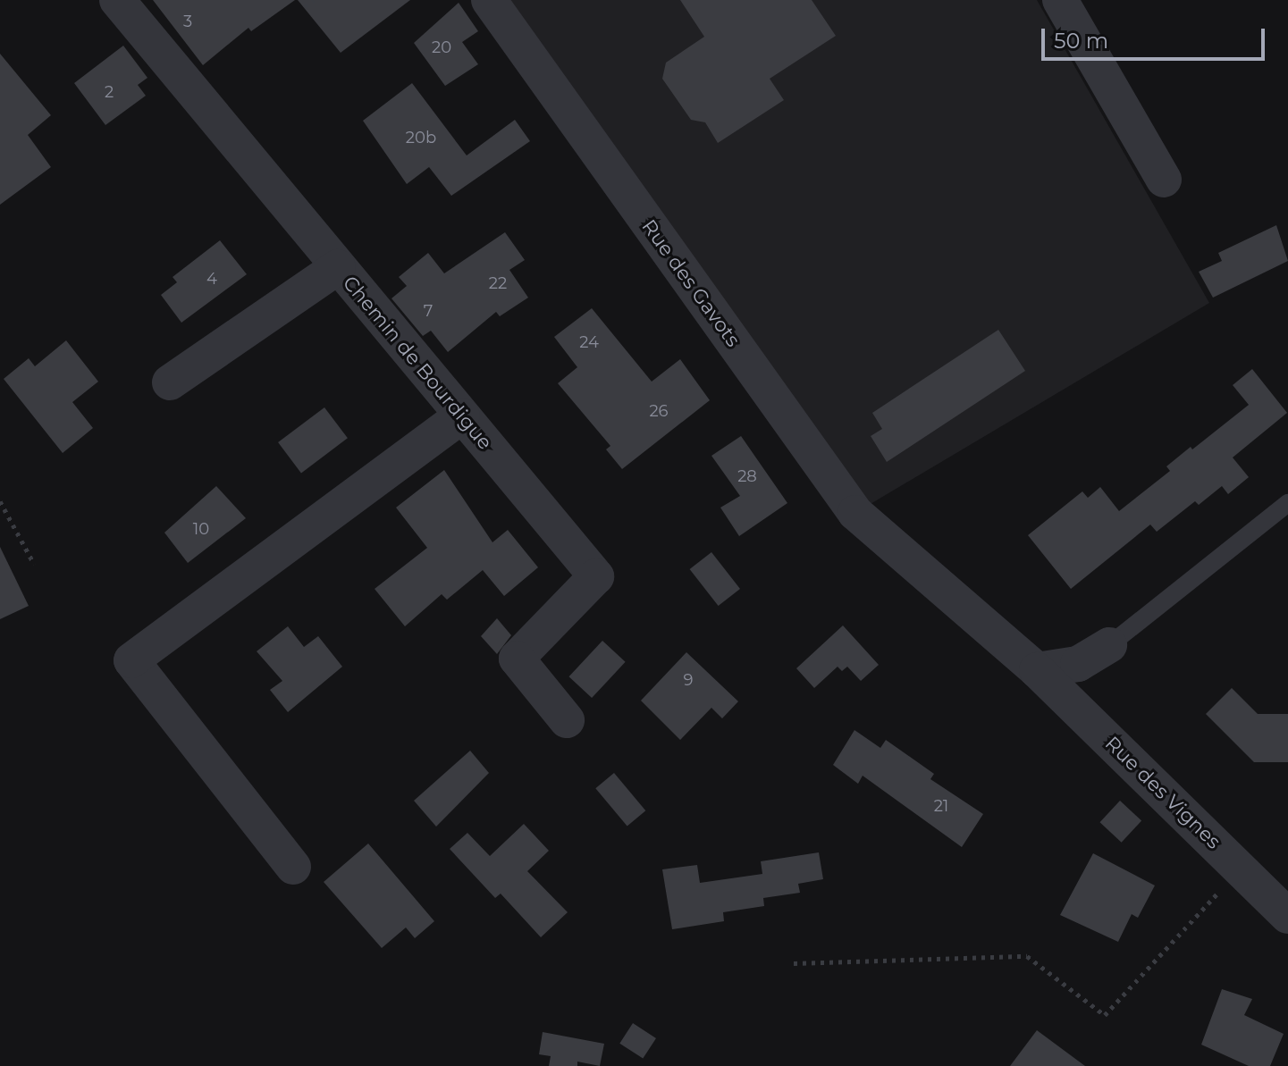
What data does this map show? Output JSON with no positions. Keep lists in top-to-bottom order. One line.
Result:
{"streets":{"street":["Rue des Gavots","Chemin de Bourdigue","Rue des Vignes"]},"crossings":[["Rue des Gavots","Rue des Vignes"]],"house_numbers":["3","20","2","20b","4","22","7","24","26","28","10","9","21"],"scale_bar":"50 m"}
